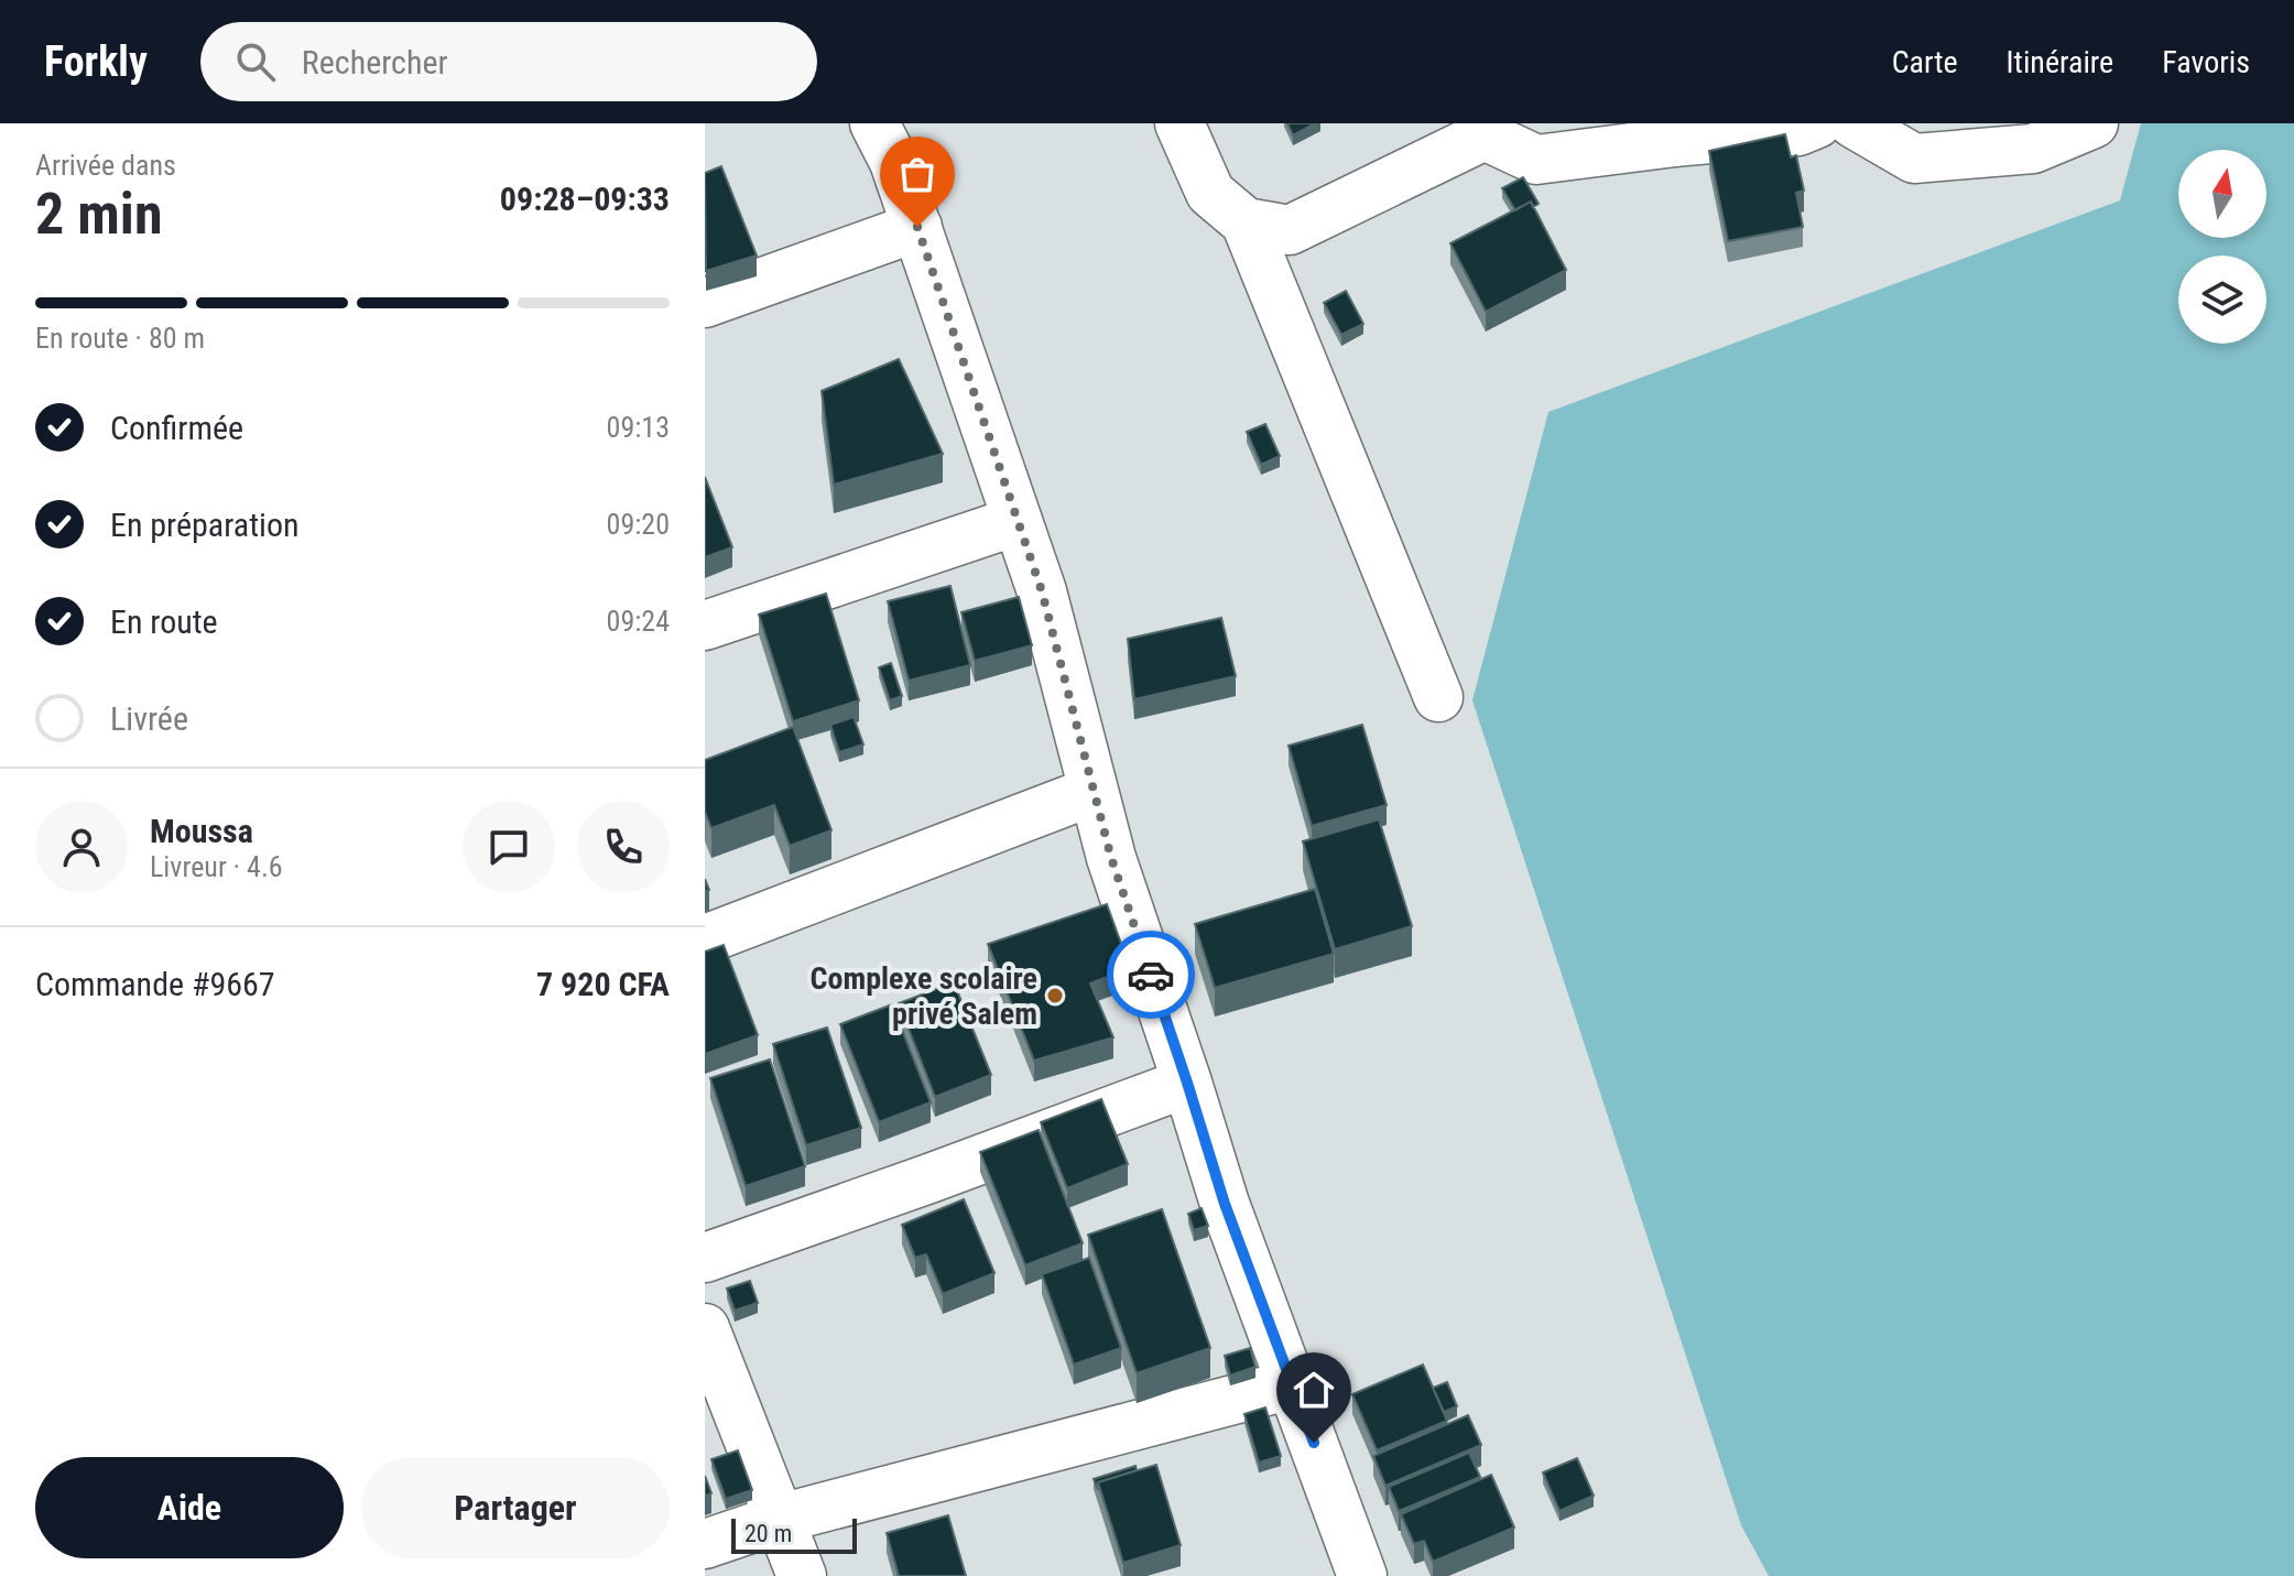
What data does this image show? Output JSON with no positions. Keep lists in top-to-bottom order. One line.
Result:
{"places":["Complexe scolaire privé Salem"],"scale_bar":"20 m","north":"top","page":{"header":"Forkly","search":"Rechercher","nav":["Carte","Itinéraire","Favoris"],"heading":["2 min","Arrivée dans","09:28–09:33"],"panel":["Moussa","Livreur · 4.6","Commande #9667","7 920 CFA"],"bar":"En route · 80 m","list":[["Confirmée","09:13"],["En préparation","09:20"],["En route","09:24"],"Livrée"],"buttons":["Aide","Partager"],"scale":"20 m"}}
